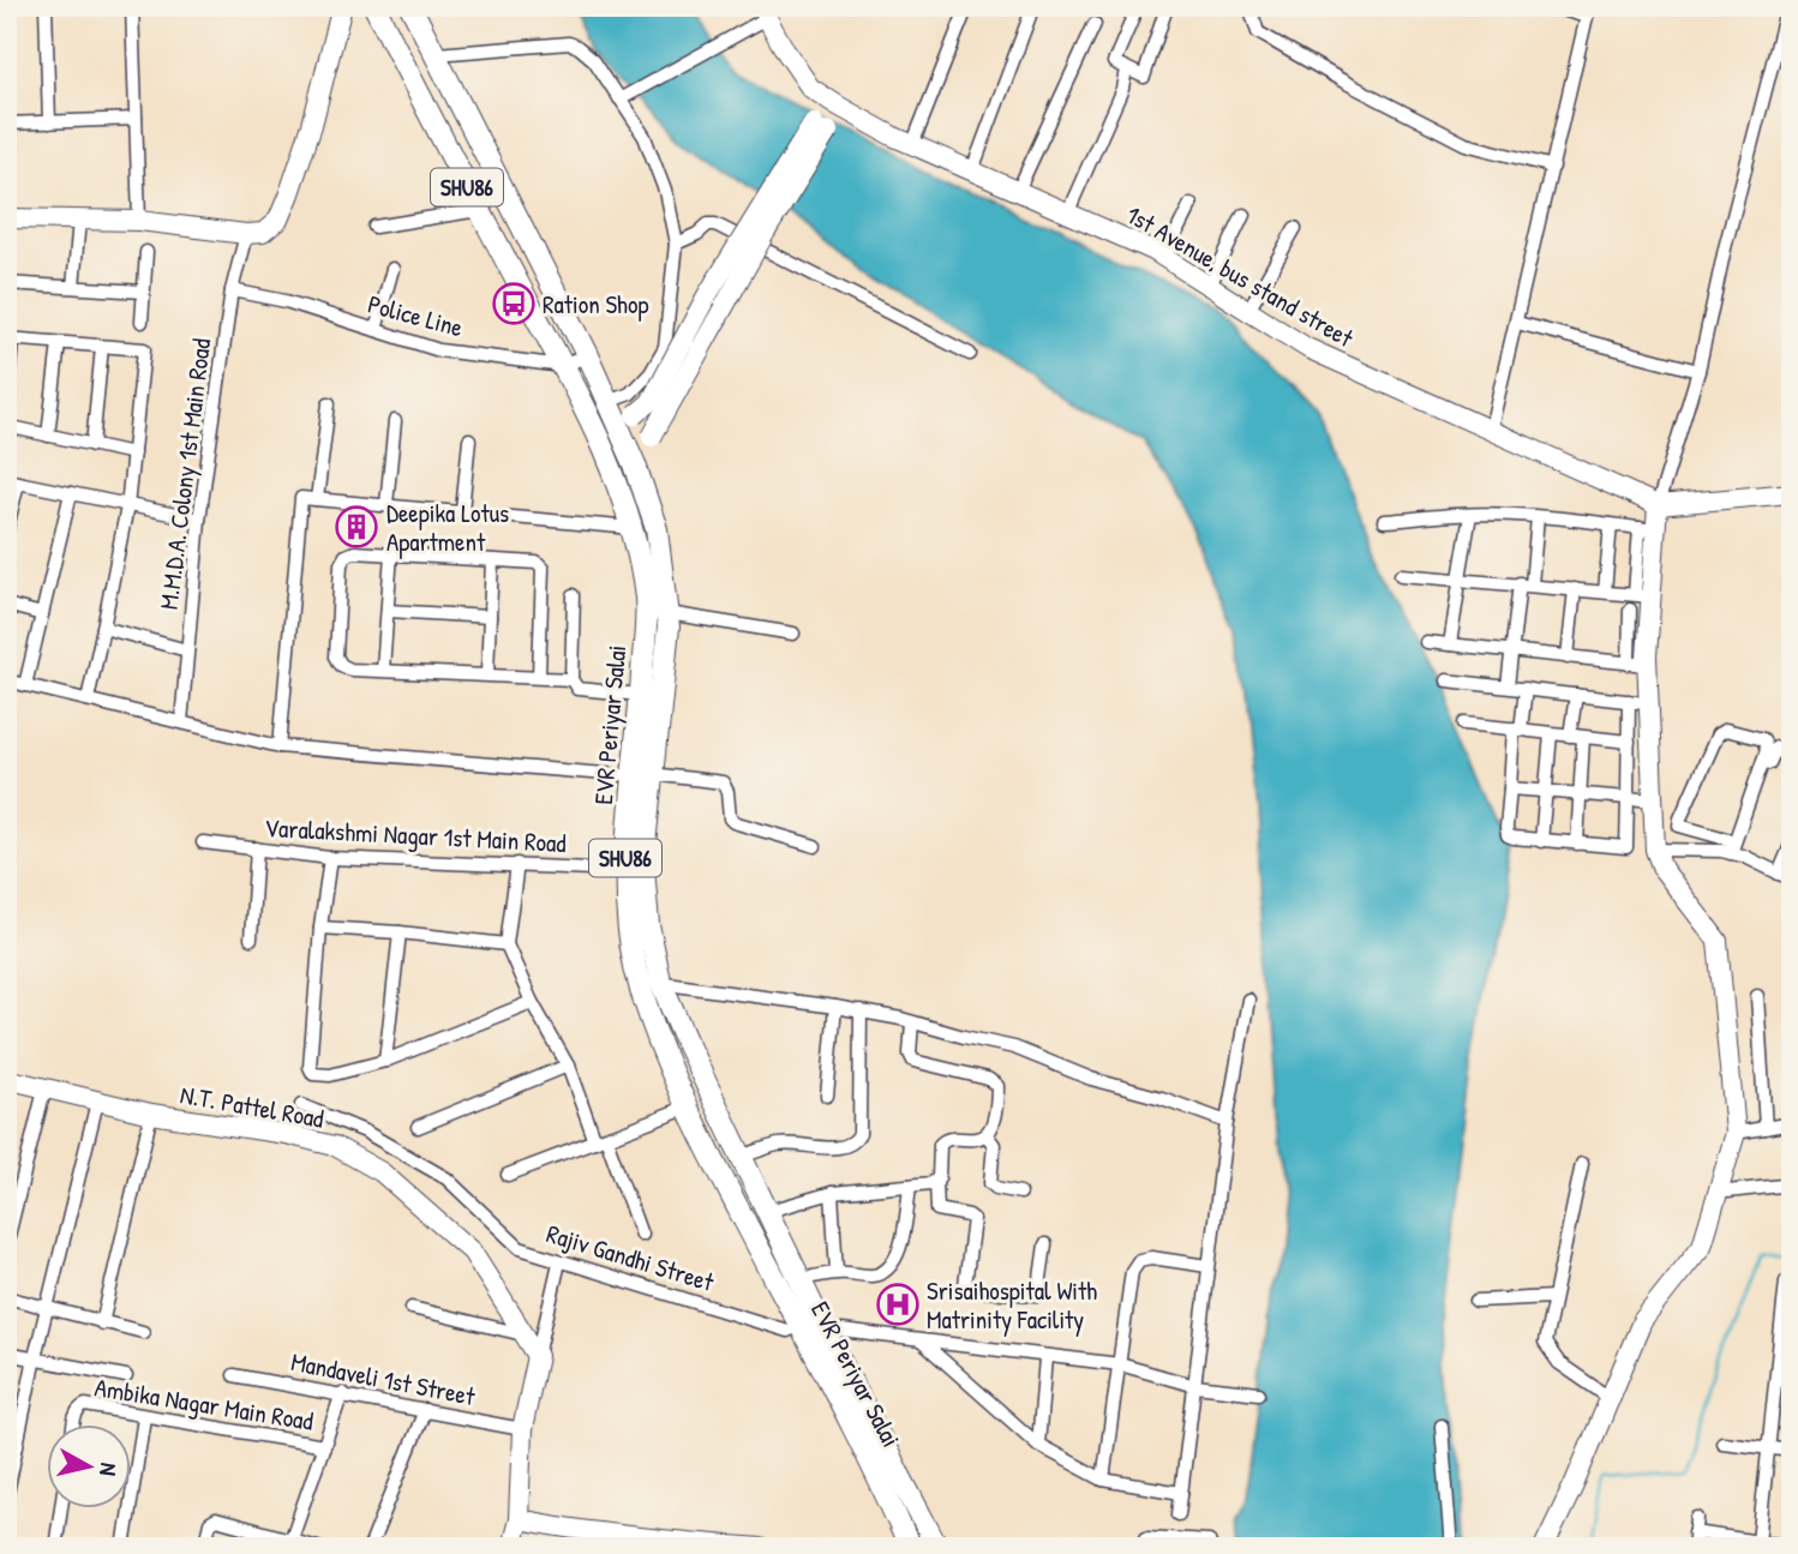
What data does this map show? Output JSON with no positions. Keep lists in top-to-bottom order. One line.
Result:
{"streets":{"main road":["SHU86","EVR Periyar Salai"],"street":["1st Avenue, bus stand street","Police Line","M.M.D.A. Colony 1st Main Road","Varalakshmi Nagar 1st Main Road","N.T. Pattel Road","Rajiv Gandhi Street","Mandaveli 1st Street","Ambika Nagar Main Road"]},"crossings":[["Police Line","M.M.D.A. Colony 1st Main Road"],["Police Line","EVR Periyar Salai"],["EVR Periyar Salai","Varalakshmi Nagar 1st Main Road"]],"places":{"bus stop":["Ration Shop"],"building":["Deepika Lotus Apartment"],"hospital":["Srisaihospital With Matrinity Facility"]},"north":"right"}
